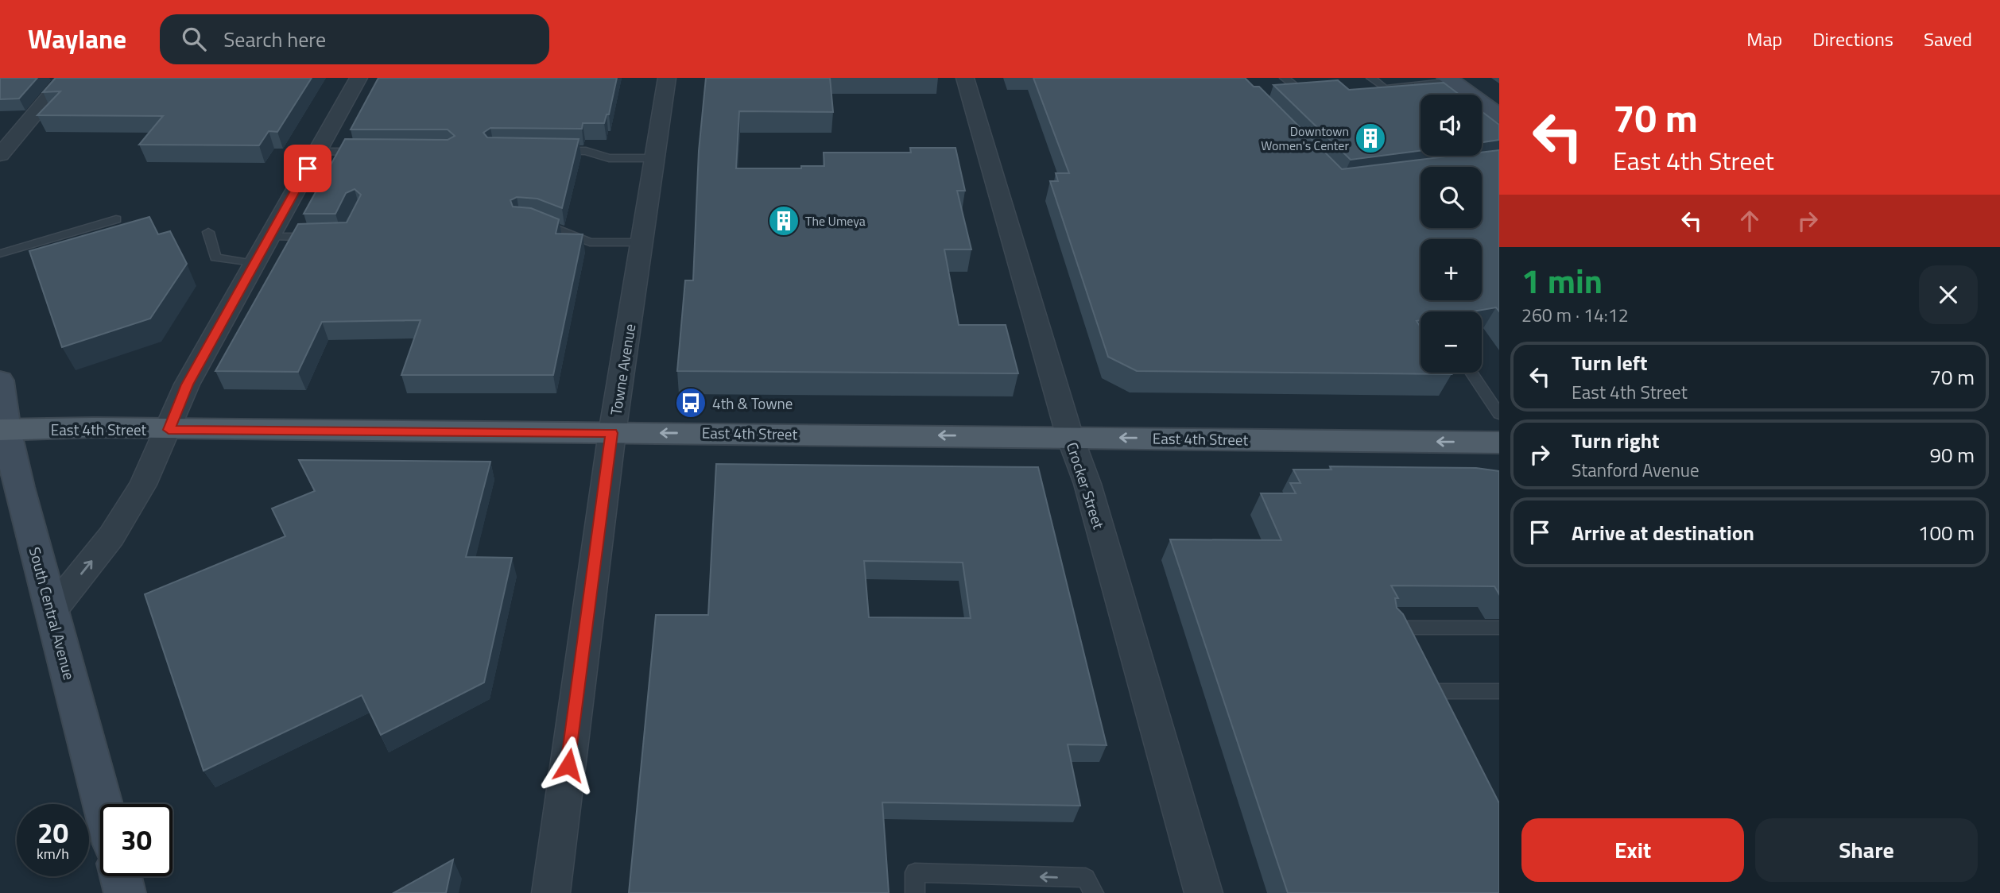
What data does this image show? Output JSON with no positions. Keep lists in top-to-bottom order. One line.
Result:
{"streets":{"main road":["East 4th Street","South Central Avenue"],"street":["Towne Avenue","Crocker Street"]},"crossings":[["Towne Avenue","East 4th Street"],["East 4th Street","Crocker Street"],["East 4th Street","South Central Avenue"]],"one_way":["East 4th Street"],"places":{"building":["Downtown Women's Center","The Umeya"],"bus stop":["4th & Towne"]},"page":{"header":"Waylane","search":"Search here","nav":["Map","Directions","Saved"],"turn":["70 m","East 4th Street"],"map_buttons":["+","−"],"heading":["1 min","260 m · 14:12"],"list":[{"name":"Turn left","note":"East 4th Street","value":"70 m"},{"name":"Turn right","note":"Stanford Avenue","value":"90 m"},{"name":"Arrive at destination","value":"100 m"}],"speed":"20 km/h","limit":"30","buttons":["Exit","Share"]}}
